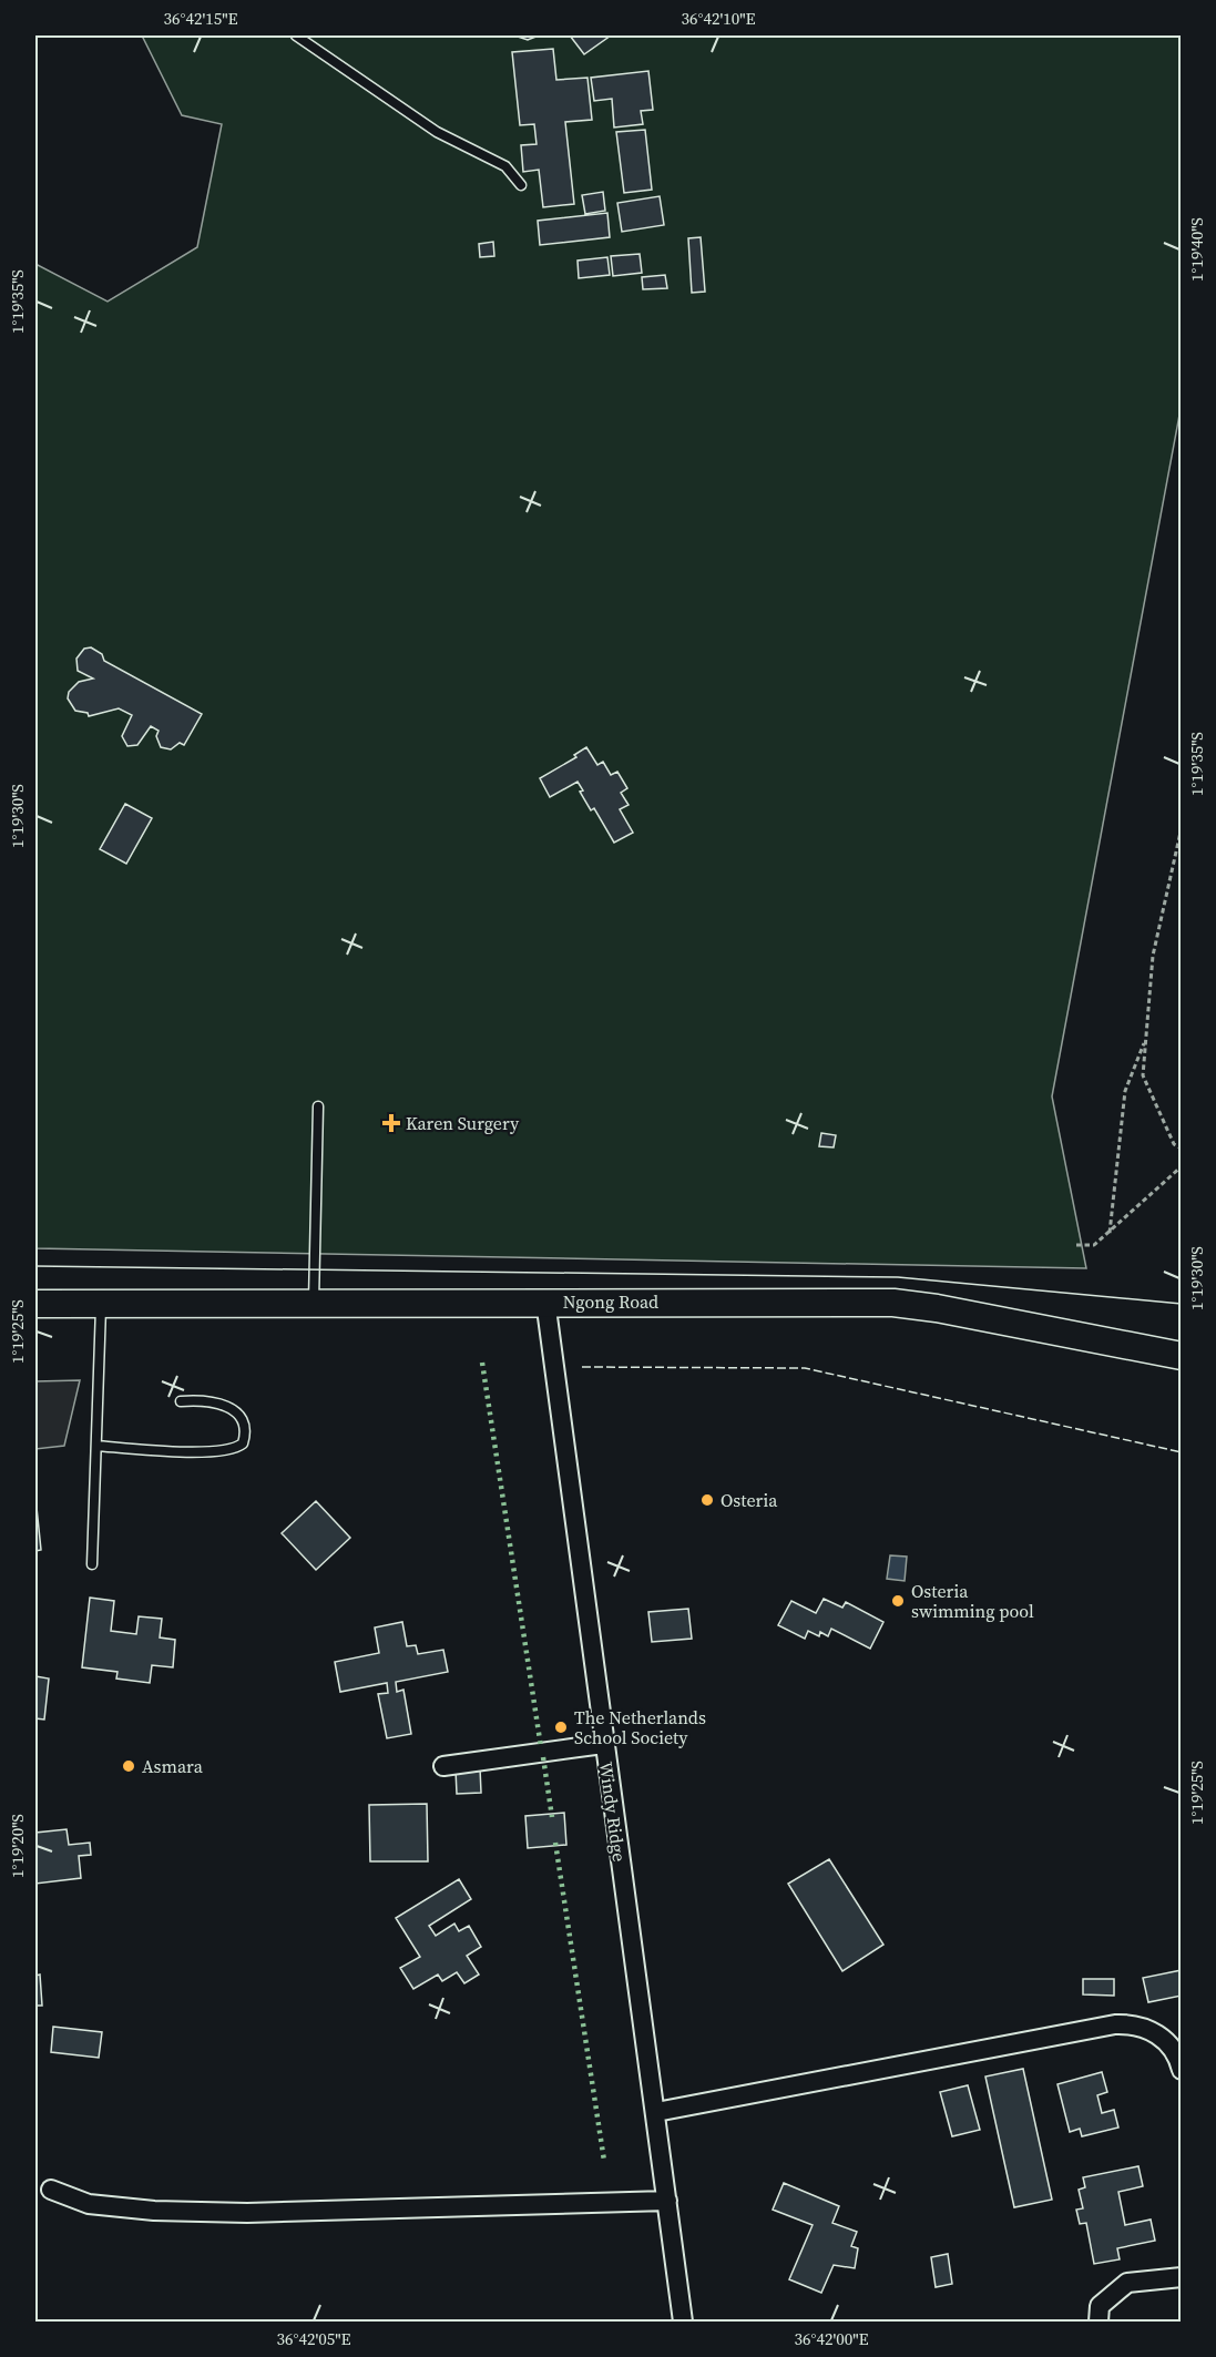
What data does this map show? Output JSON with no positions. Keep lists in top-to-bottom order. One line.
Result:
{"streets":{"main road":["Ngong Road"],"street":["Windy Ridge"]},"crossings":[["Ngong Road","Windy Ridge"]],"places":{"health":["Karen Surgery"],"other":["Osteria","Osteria swimming pool","The Netherlands School Society","Asmara"]},"coordinates":["36°42'15\"E","36°42'10\"E","1°19'40\"S","1°19'35\"S","1°19'30\"S","1°19'25\"S","1°19'20\"S","36°42'05\"E","36°42'00\"E"]}
